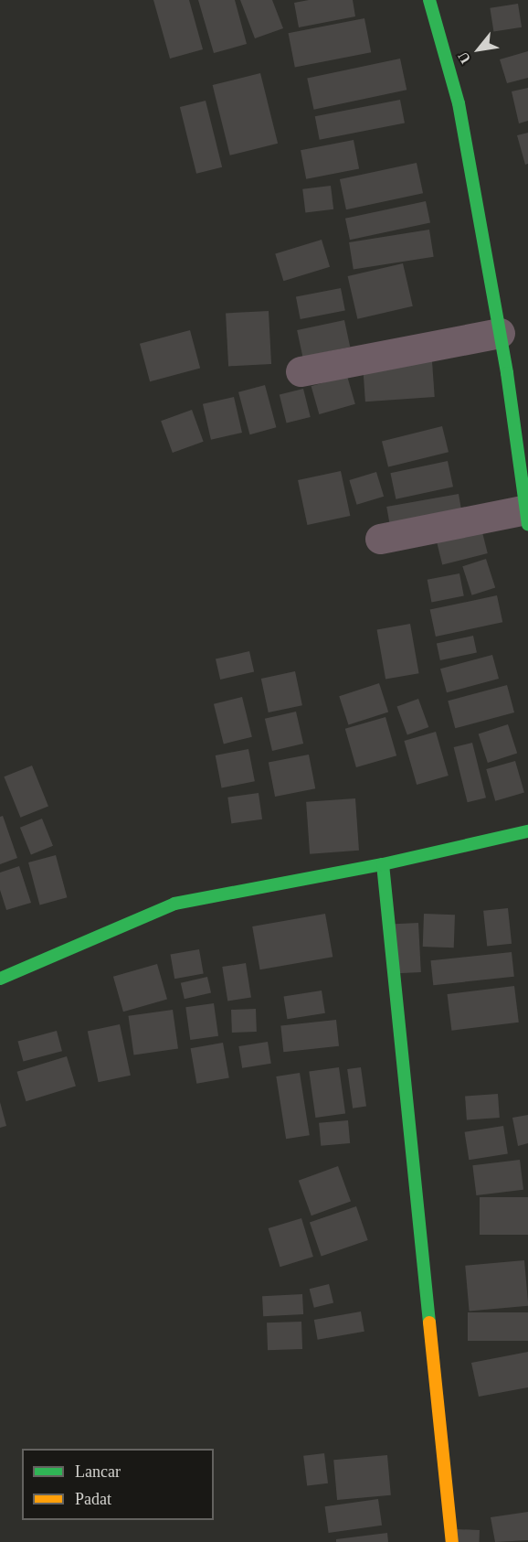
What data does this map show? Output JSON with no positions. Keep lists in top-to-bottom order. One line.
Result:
{"legend":["Lancar","Padat"],"north":"bottom left"}
